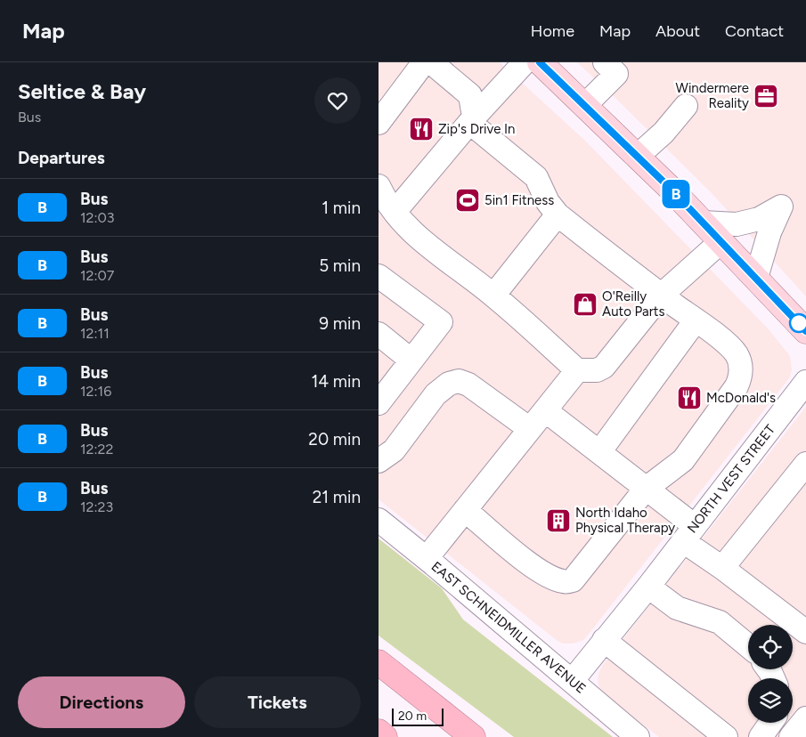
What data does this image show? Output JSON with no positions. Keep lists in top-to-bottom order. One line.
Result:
{"streets":{"street":["NORTH VEST STREET","EAST SCHNEIDMILLER AVENUE"]},"crossings":[["NORTH VEST STREET","EAST SCHNEIDMILLER AVENUE"]],"places":{"office":["Windermere Reality"],"restaurant":["Zip's Drive In","McDonald's"],"sports":["5in1 Fitness"],"shop":["O'Reilly Auto Parts"],"building":["North Idaho Physical Therapy"]},"lines":["bus line B"],"scale_bar":"20 m","page":{"header":"Map","nav":["Home","Map","About","Contact"],"heading":[["Seltice & Bay","Bus"],"Departures"],"on_map":"B","list":[{"mark":"B","name":"Bus","note":"12:03","value":"1 min"},{"mark":"B","name":"Bus","note":"12:07","value":"5 min"},{"mark":"B","name":"Bus","note":"12:11","value":"9 min"},{"mark":"B","name":"Bus","note":"12:16","value":"14 min"},{"mark":"B","name":"Bus","note":"12:22","value":"20 min"},{"mark":"B","name":"Bus","note":"12:23","value":"21 min"}],"buttons":["Directions","Tickets"],"scale":"20 m"}}
